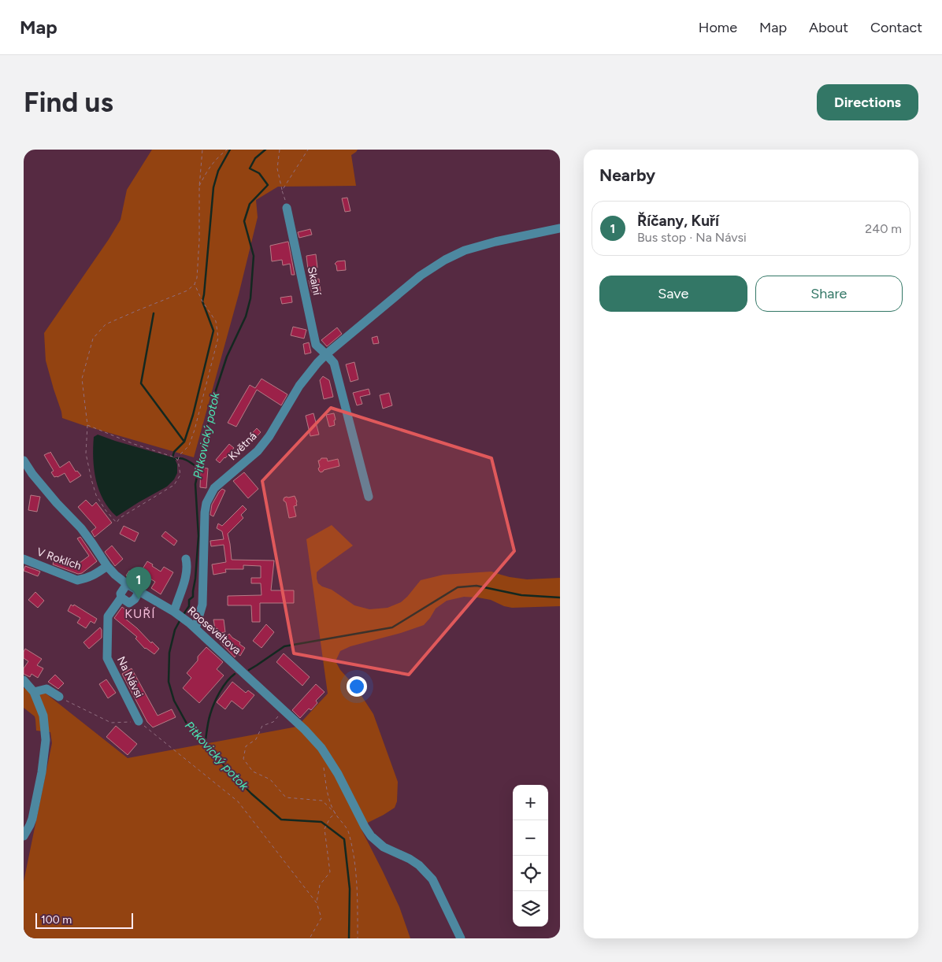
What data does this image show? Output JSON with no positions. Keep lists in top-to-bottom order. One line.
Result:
{"streets":{"street":["Skalní","Květná","V Roklích","Rooseveltova","Na Návsi"]},"crossings":[["Skalní","Květná"],["Květná","Rooseveltova"],["V Roklích","Rooseveltova"],["Rooseveltova","Na Návsi"]],"districts":["KUŘÍ"],"water":["Pitkovický potok"],"scale_bar":"100 m","page":{"header":"Map","nav":["Home","Map","About","Contact"],"buttons":["Directions",["Save","Share"]],"title":"Find us","heading":"Nearby","list":[{"mark":"1","name":"Říčany, Kuří","note":"Bus stop · Na Návsi","value":"240 m"}],"pins":"1","map_buttons":["+","−"],"scale":"100 m"}}
